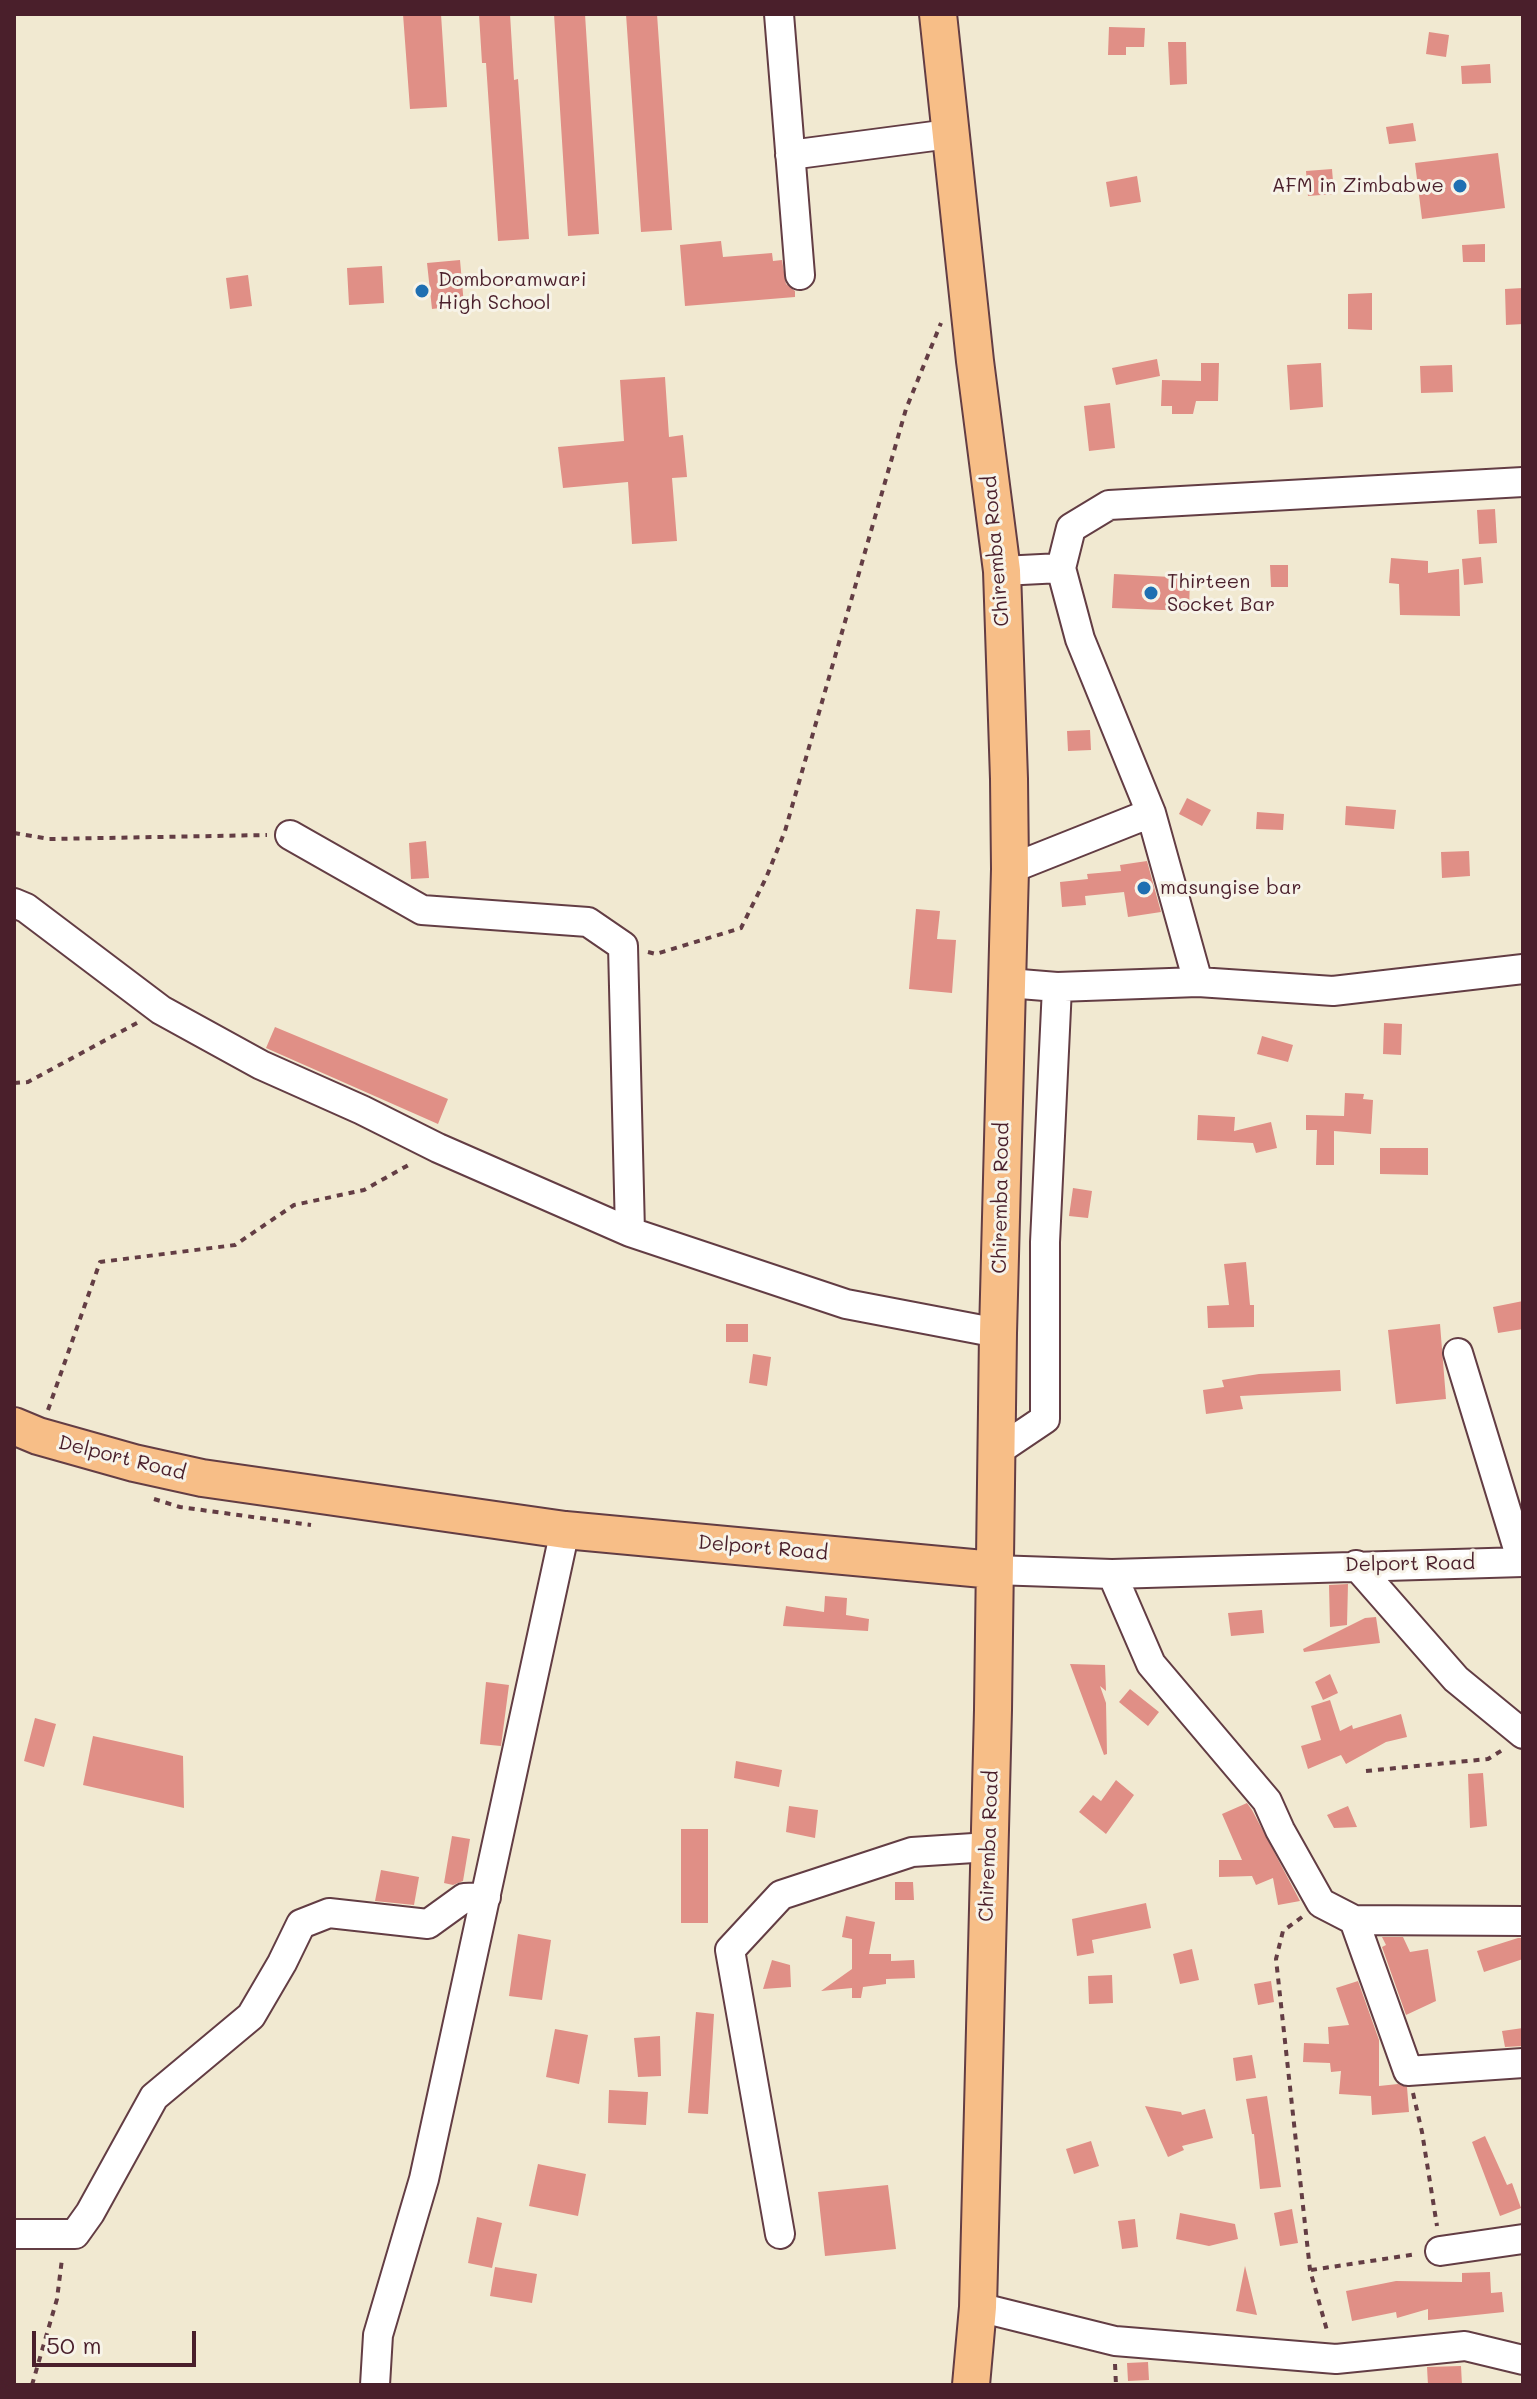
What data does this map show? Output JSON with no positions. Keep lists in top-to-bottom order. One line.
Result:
{"streets":{"main road":["Chiremba Road","Delport Road"]},"crossings":[["Chiremba Road","Delport Road"]],"places":["AFM in Zimbabwe","Domboramwari High School","Thirteen Socket Bar","masungise bar"],"scale_bar":"50 m"}
